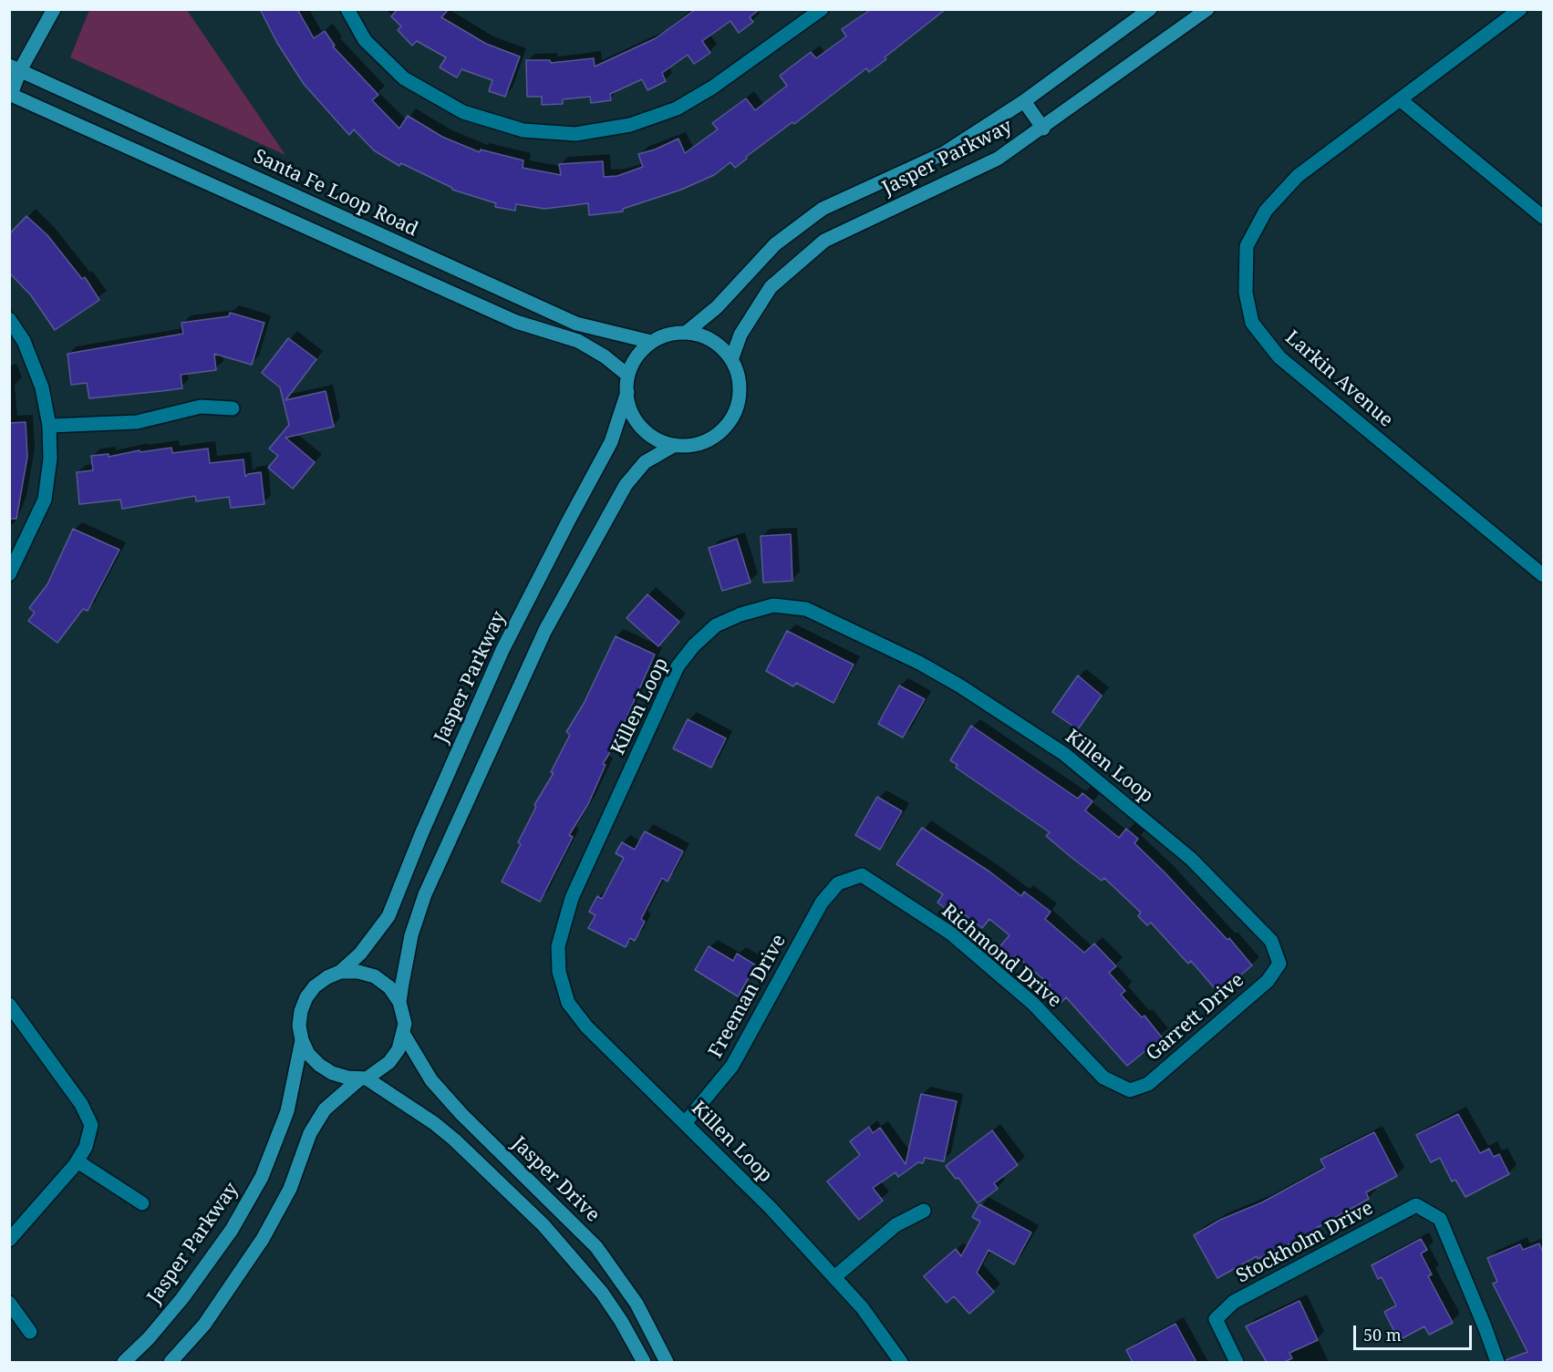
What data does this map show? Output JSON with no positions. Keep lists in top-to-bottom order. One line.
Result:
{"streets":{"main road":["Jasper Parkway","Santa Fe Loop Road","Jasper Drive"],"street":["Larkin Avenue","Killen Loop","Richmond Drive","Freeman Drive","Garrett Drive","Stockholm Drive"]},"crossings":[["Jasper Parkway","Santa Fe Loop Road"],["Jasper Parkway","Jasper Drive"],["Killen Loop","Freeman Drive"],["Killen Loop","Garrett Drive"],["Richmond Drive","Freeman Drive"],["Richmond Drive","Garrett Drive"]],"scale_bar":"50 m"}
